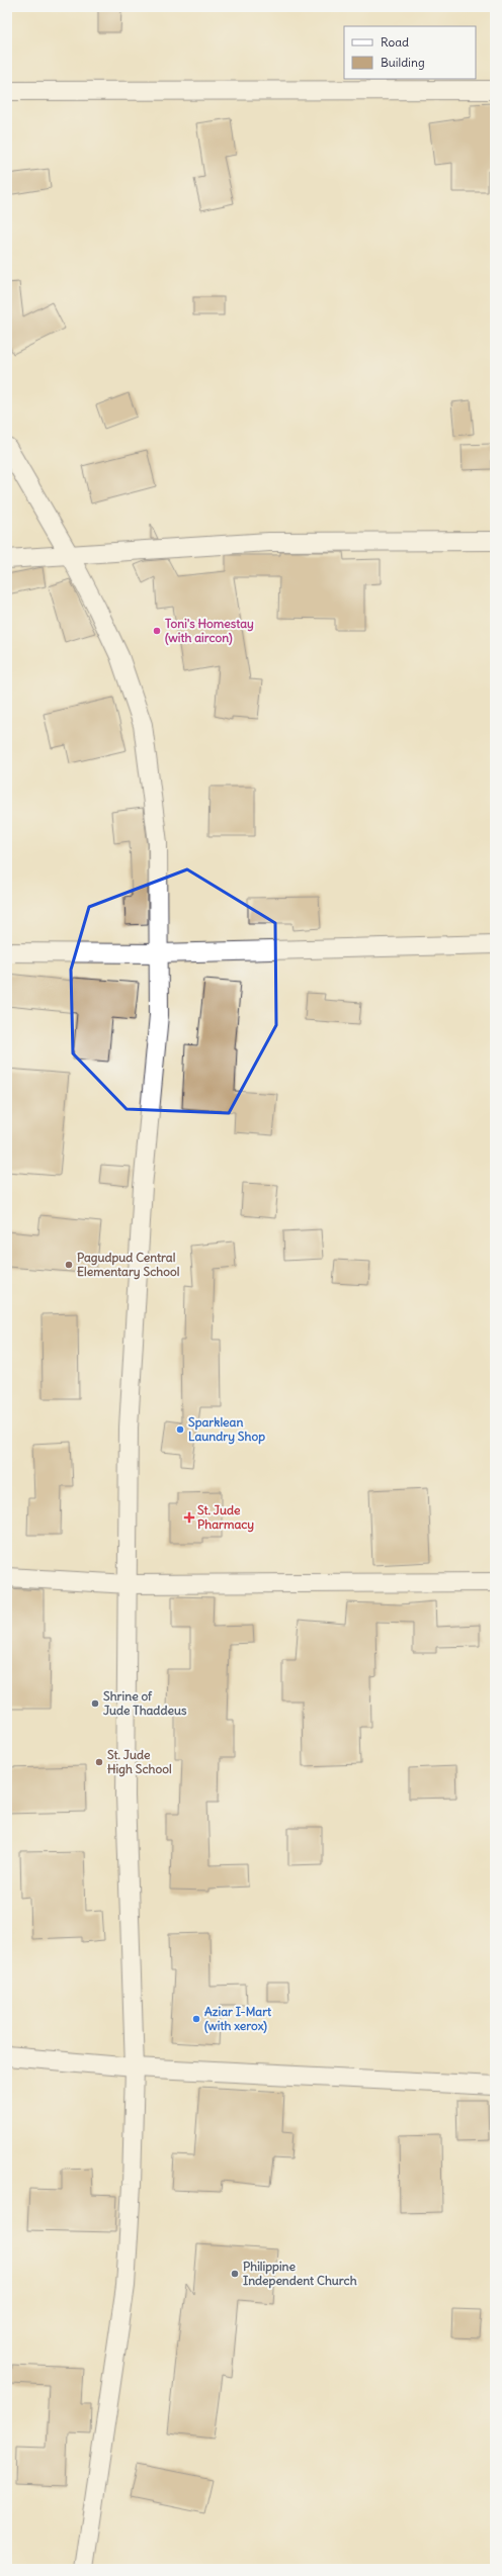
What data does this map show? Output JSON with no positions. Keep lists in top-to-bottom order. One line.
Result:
{"places":{"other":["Toni's Homestay (with aircon)","Pagudpud Central Elementary School","Sparklean Laundry Shop","Shrine of Jude Thaddeus","St. Jude High School","Aziar I-Mart (with xerox)","Philippine Independent Church"],"health":["St. Jude Pharmacy"]},"legend":["Road","Building"]}
